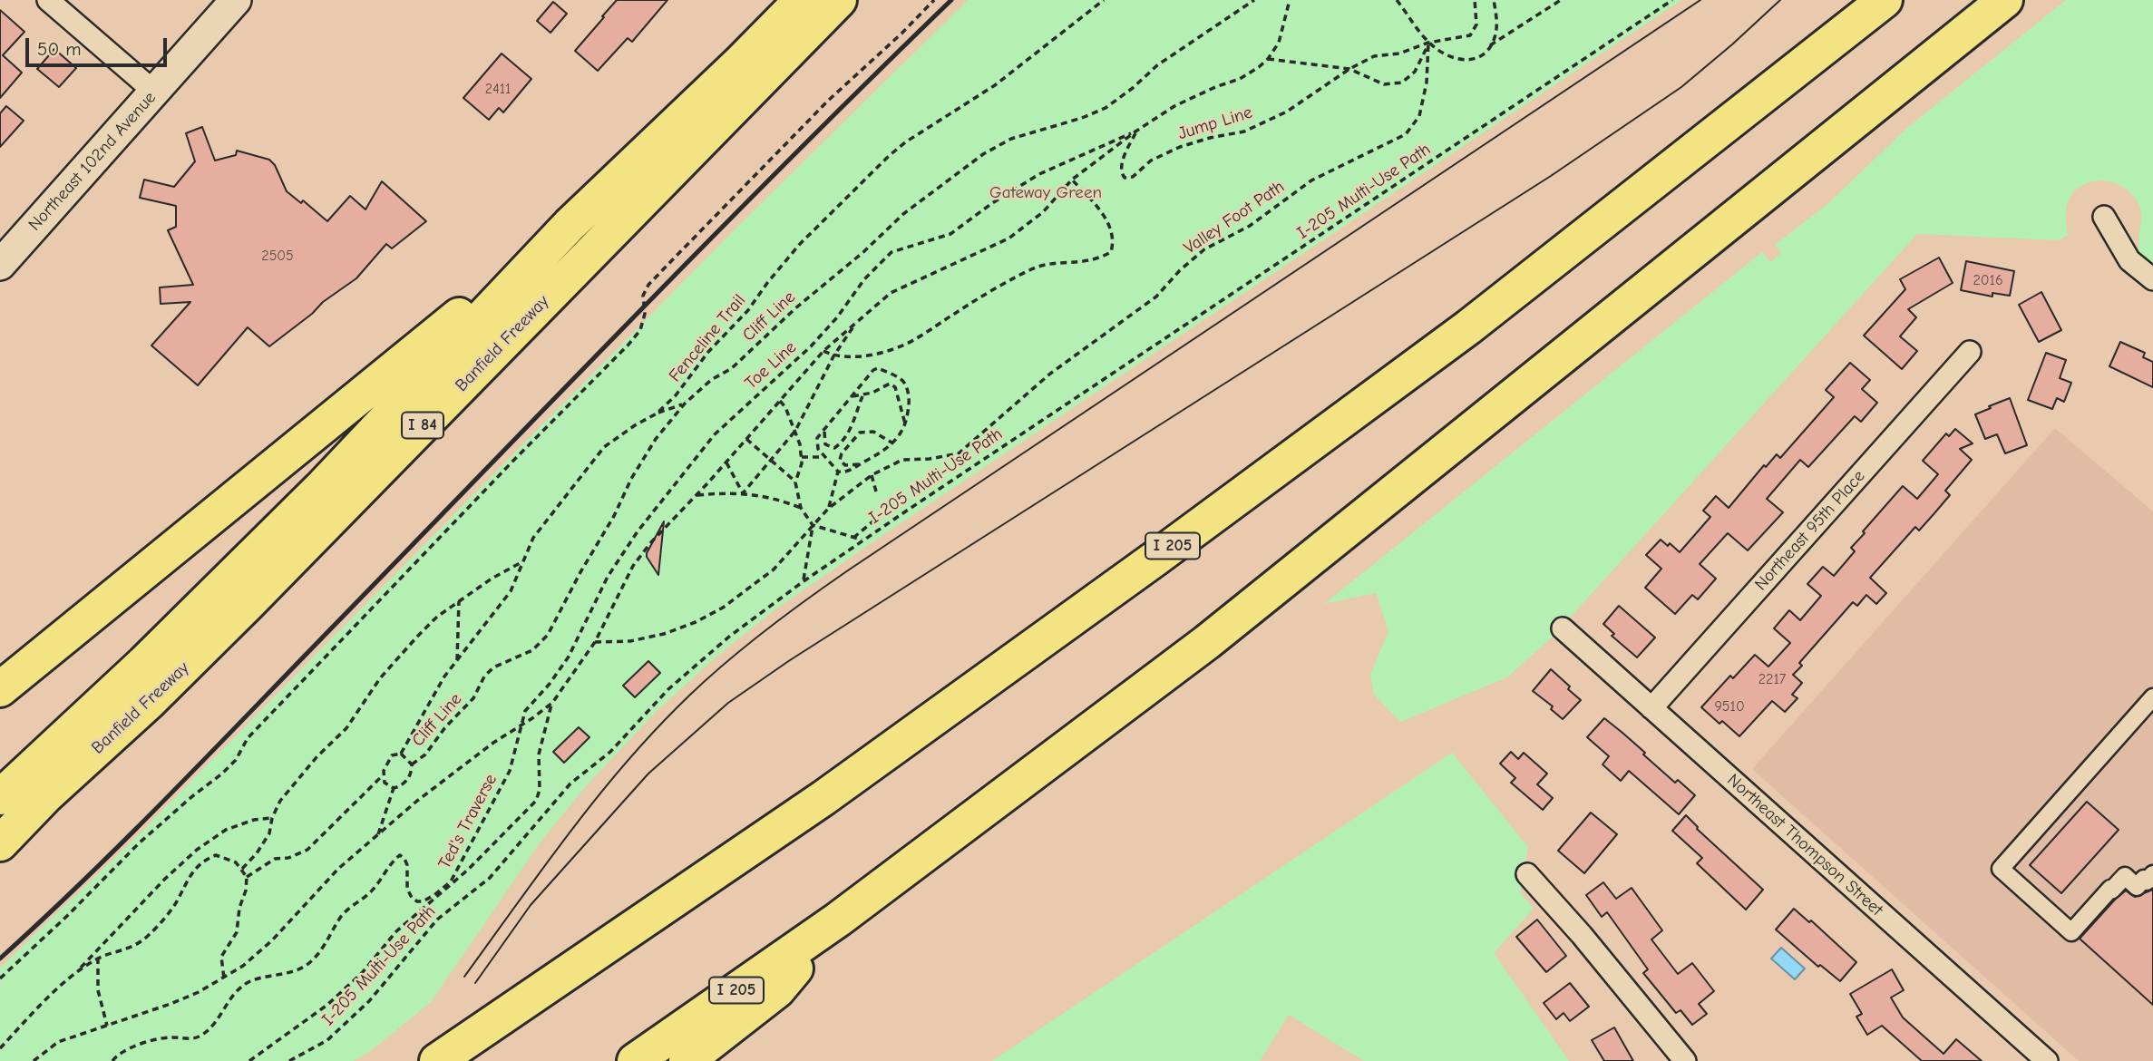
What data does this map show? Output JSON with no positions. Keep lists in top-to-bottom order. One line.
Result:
{"streets":{"highway":["Banfield Freeway","I 84","I 205"],"main road":["Northeast 102nd Avenue"],"street":["Northeast 95th Place","Northeast Thompson Street"],"path":["Jump Line","I-205 Multi-Use Path","Valley Foot Path","Cliff Line","Fenceline Trail","Toe Line","Ted's Traverse"]},"crossings":[["Jump Line","Valley Foot Path"],["Jump Line","Toe Line"],["Cliff Line","Fenceline Trail"],["Toe Line","Ted's Traverse"],["Northeast 95th Place","Northeast Thompson Street"]],"parks":["Gateway Green"],"house_numbers":["2411","2505","2016","2217","9510"],"scale_bar":"50 m"}
